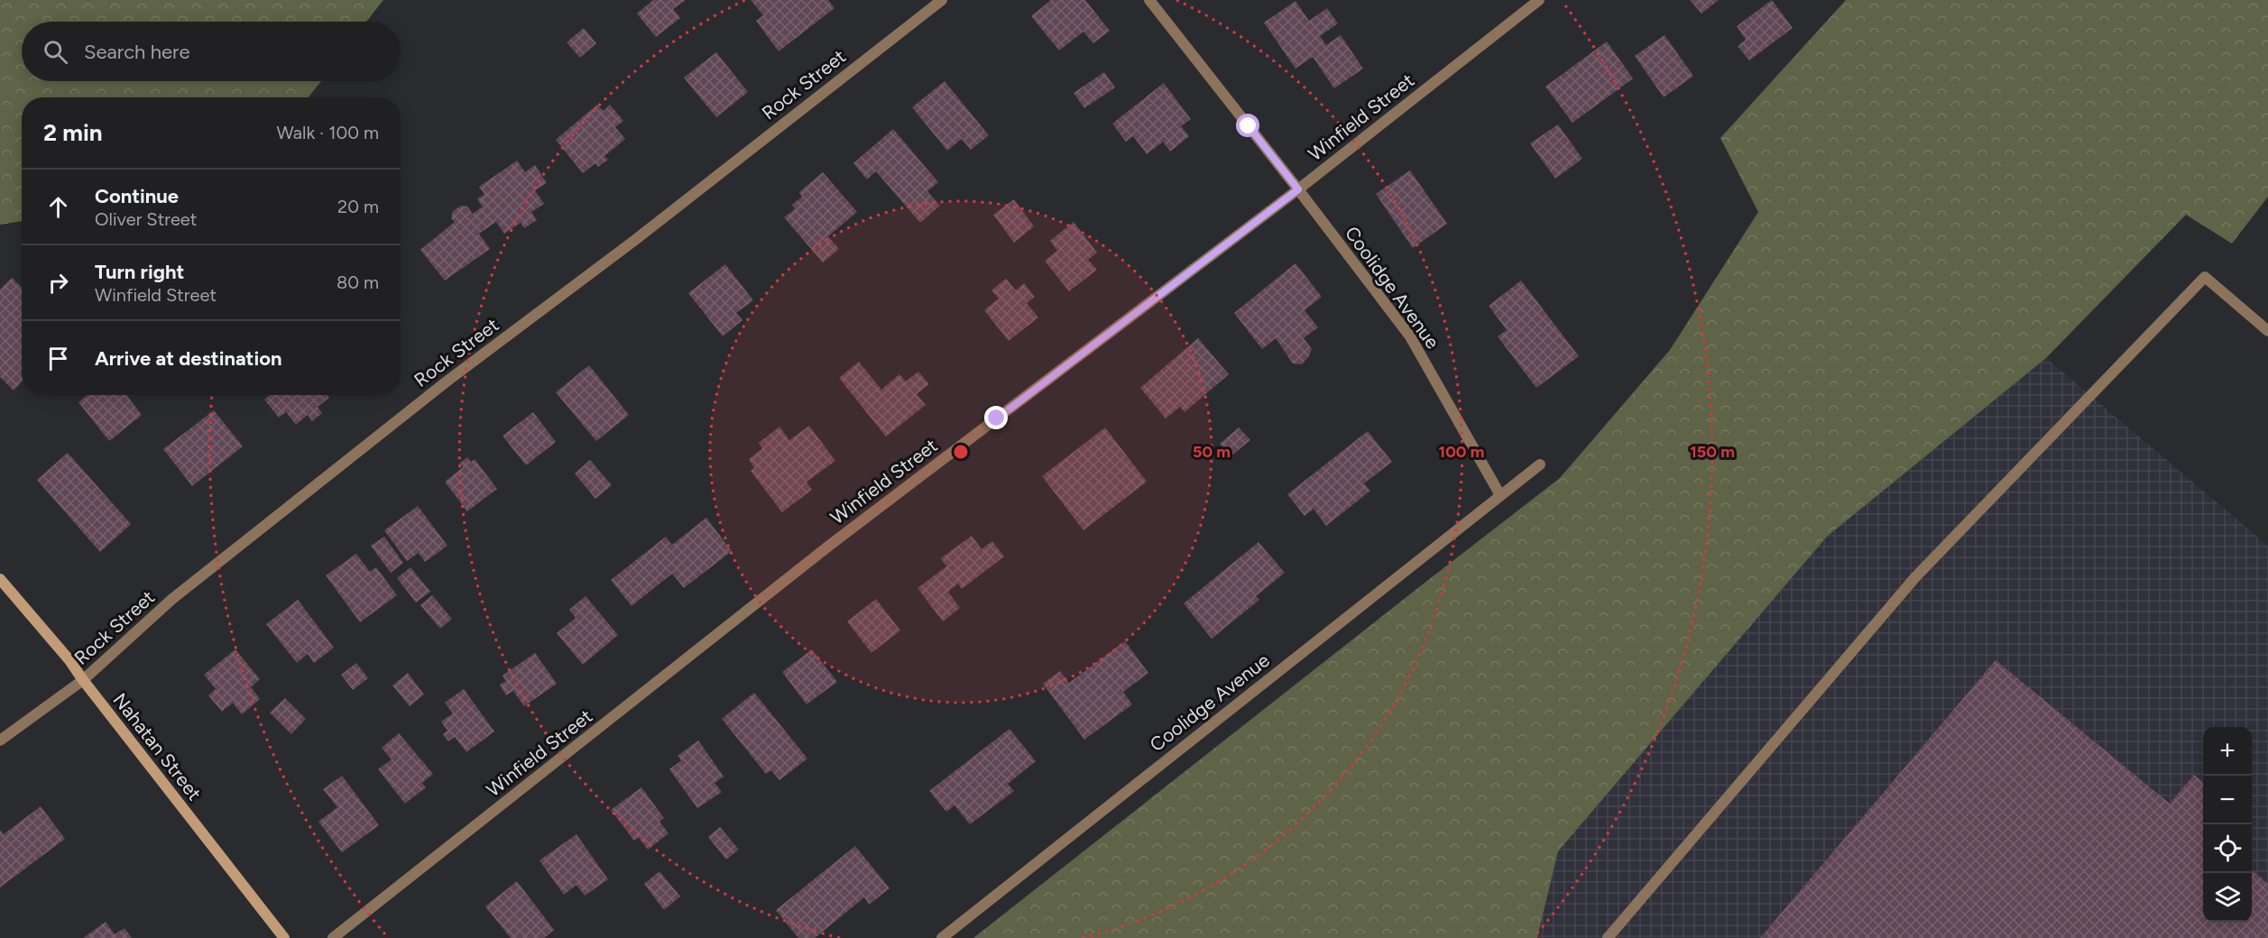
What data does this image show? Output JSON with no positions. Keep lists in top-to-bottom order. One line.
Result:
{"streets":{"main road":["Nahatan Street"],"street":["Rock Street","Winfield Street","Coolidge Avenue"]},"crossings":[["Rock Street","Nahatan Street"],["Winfield Street","Coolidge Avenue"]],"page":{"search":"Search here","heading":["2 min","Walk · 100 m"],"list":[["Continue","Oliver Street","20 m"],["Turn right","Winfield Street","80 m"],"Arrive at destination"],"map_buttons":["+","−"]},"rings":["50 m","100 m","150 m"]}
